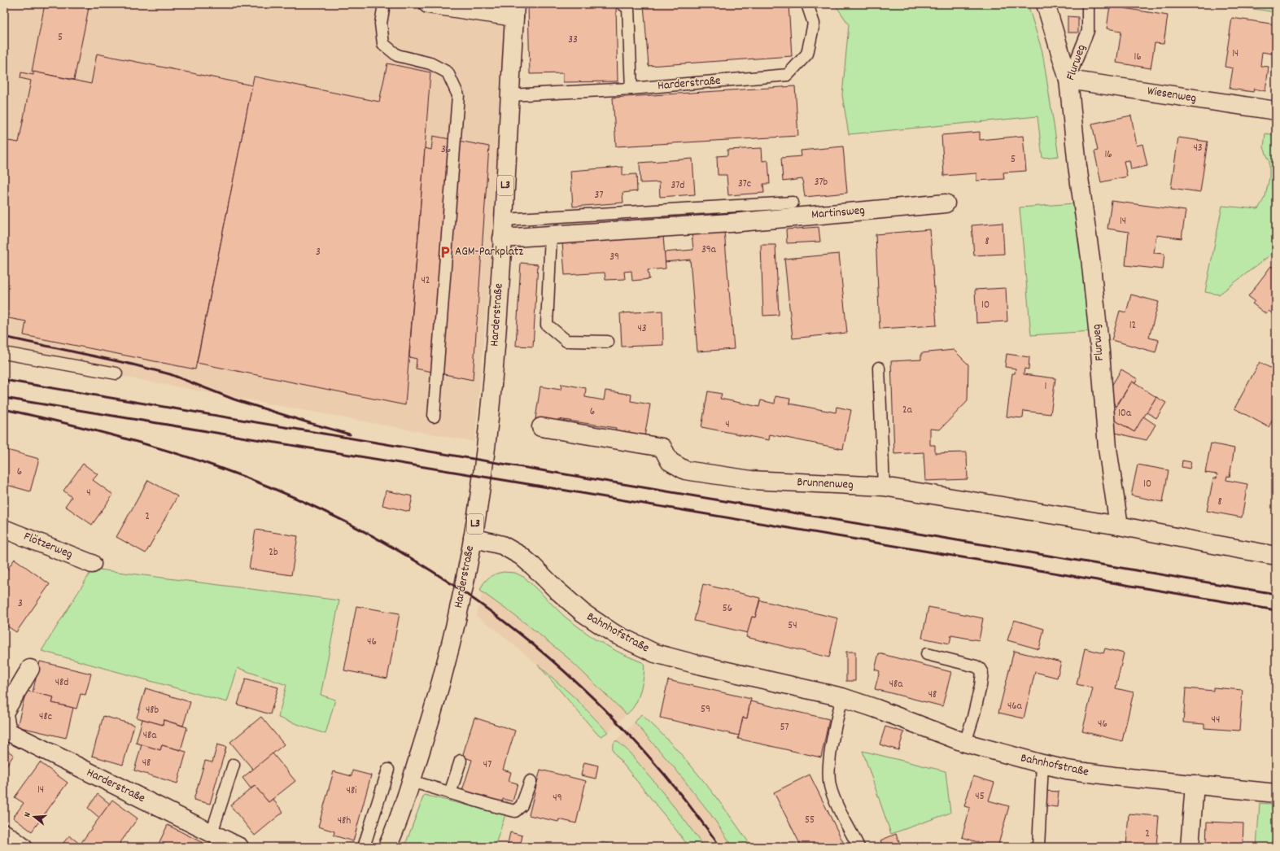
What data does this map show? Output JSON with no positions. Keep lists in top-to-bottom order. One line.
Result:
{"streets":{"street":["Flurweg","Harderstraße","Wiesenweg","L3","Martinsweg","Brunnenweg","Flötzerweg","Bahnhofstraße"]},"crossings":[["Flurweg","Wiesenweg"],["Flurweg","Brunnenweg"],["Harderstraße","Bahnhofstraße"]],"places":{"parking":["AGM-Parkplatz"]},"house_numbers":["5","33","14","16","43","36","16","5","37b","37c","37d","37","14","8","39a","3","39","42","10","12","43","1","2a","6","10a","4","6","10","4","8","2","2b","3","56","54","46","48d","48a","48","46a","59","48b","48c","44","46","57","48a","48","47","14","48i","45","49","55","48h","2"],"north":"left"}
